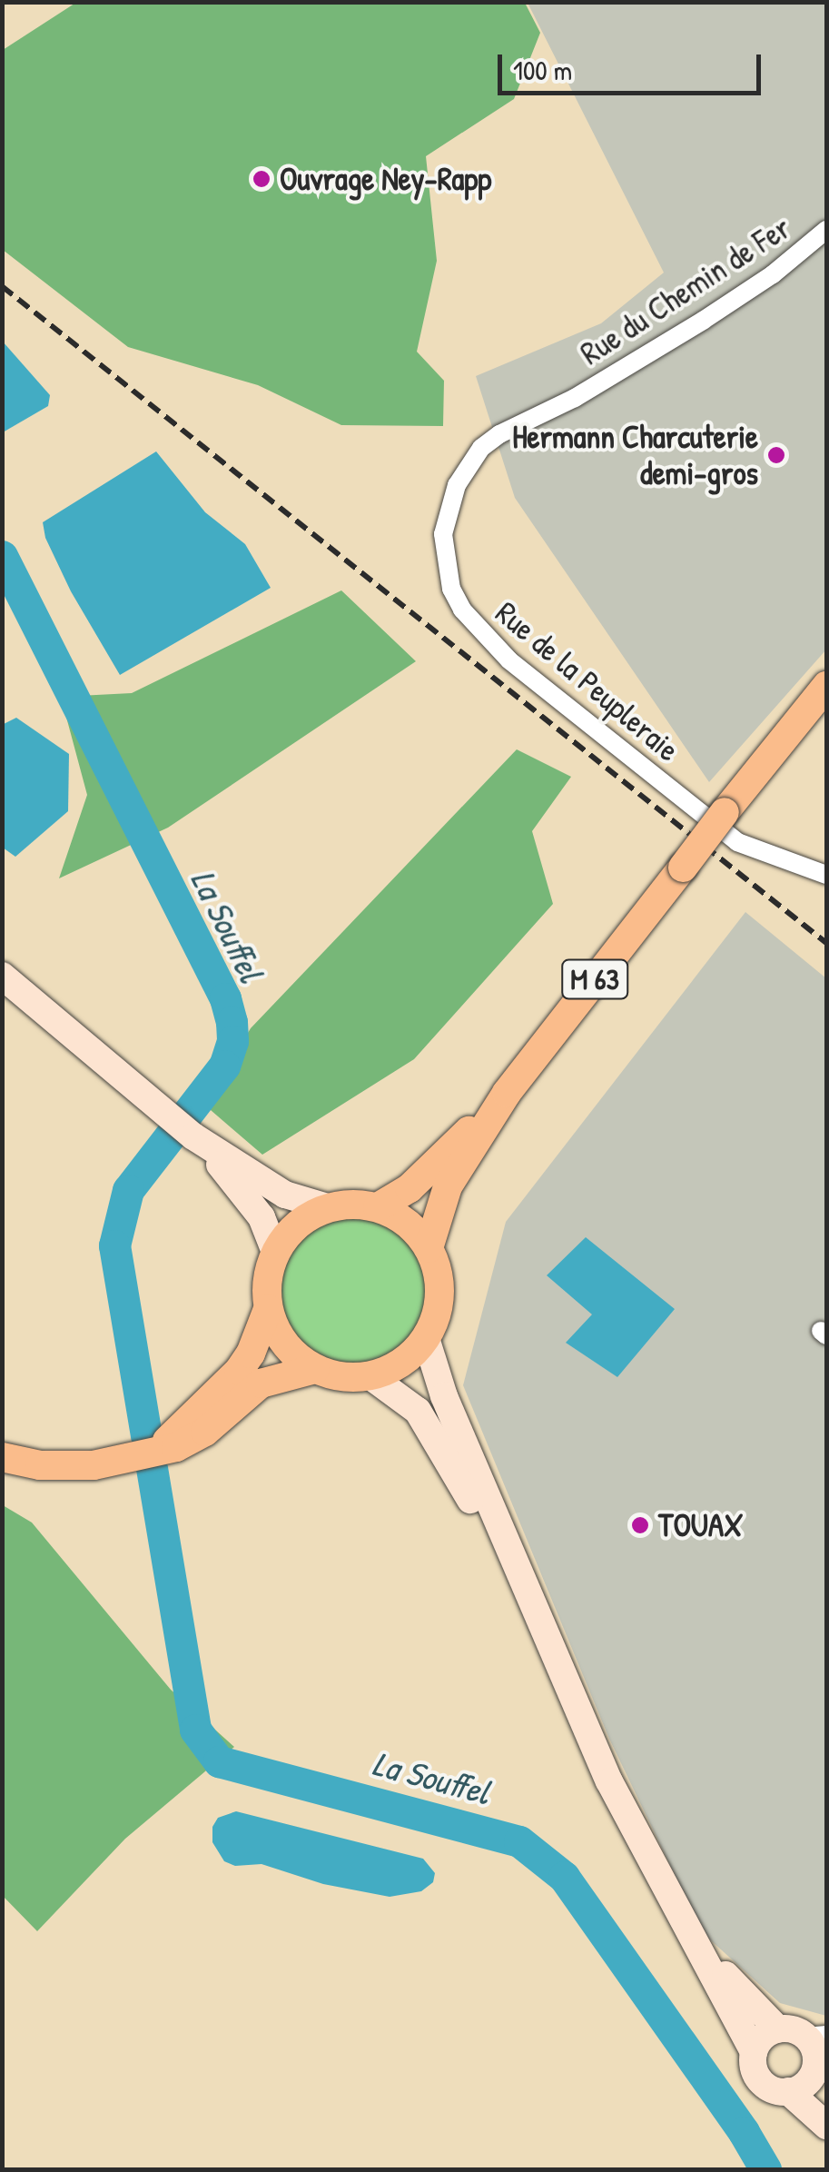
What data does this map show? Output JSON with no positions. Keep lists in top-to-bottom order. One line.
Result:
{"streets":{"main road":["M 63"],"street":["Rue du Chemin de Fer","Rue de la Peupleraie"]},"crossings":[["Rue du Chemin de Fer","Rue de la Peupleraie"]],"water":["La Souffel"],"places":["Ouvrage Ney-Rapp","Hermann Charcuterie demi-gros","TOUAX"],"scale_bar":"100 m"}
